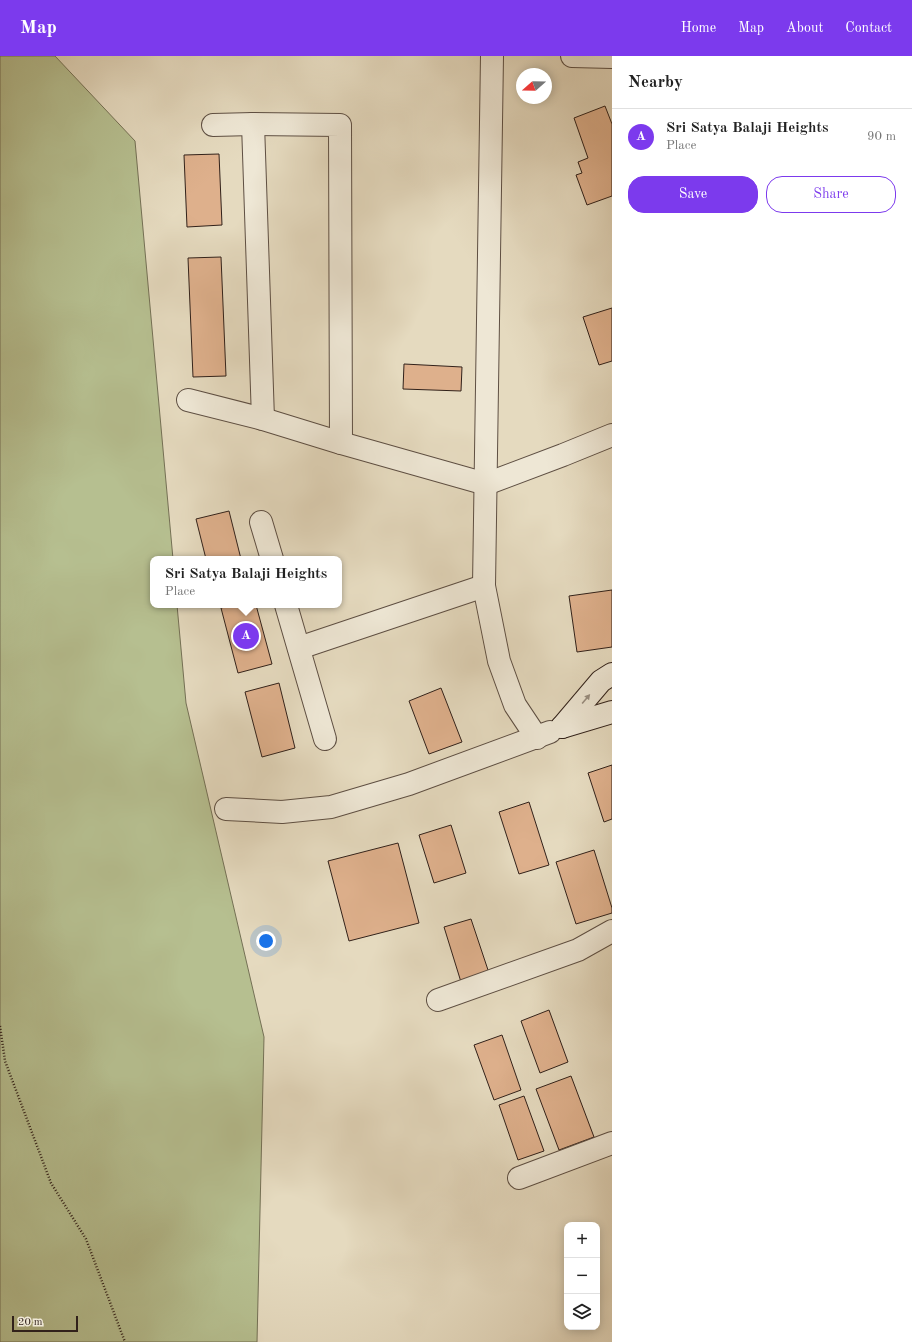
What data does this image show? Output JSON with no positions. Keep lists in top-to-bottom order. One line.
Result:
{"scale_bar":"20 m","north":"left","page":{"header":"Map","nav":["Home","Map","About","Contact"],"heading":"Nearby","list":[{"mark":"A","name":"Sri Satya Balaji Heights","note":"Place","value":"90 m"}],"buttons":["Save","Share"],"popup":["Sri Satya Balaji Heights","Place"],"pins":"A","map_buttons":["+","−"],"scale":"20 m"}}
